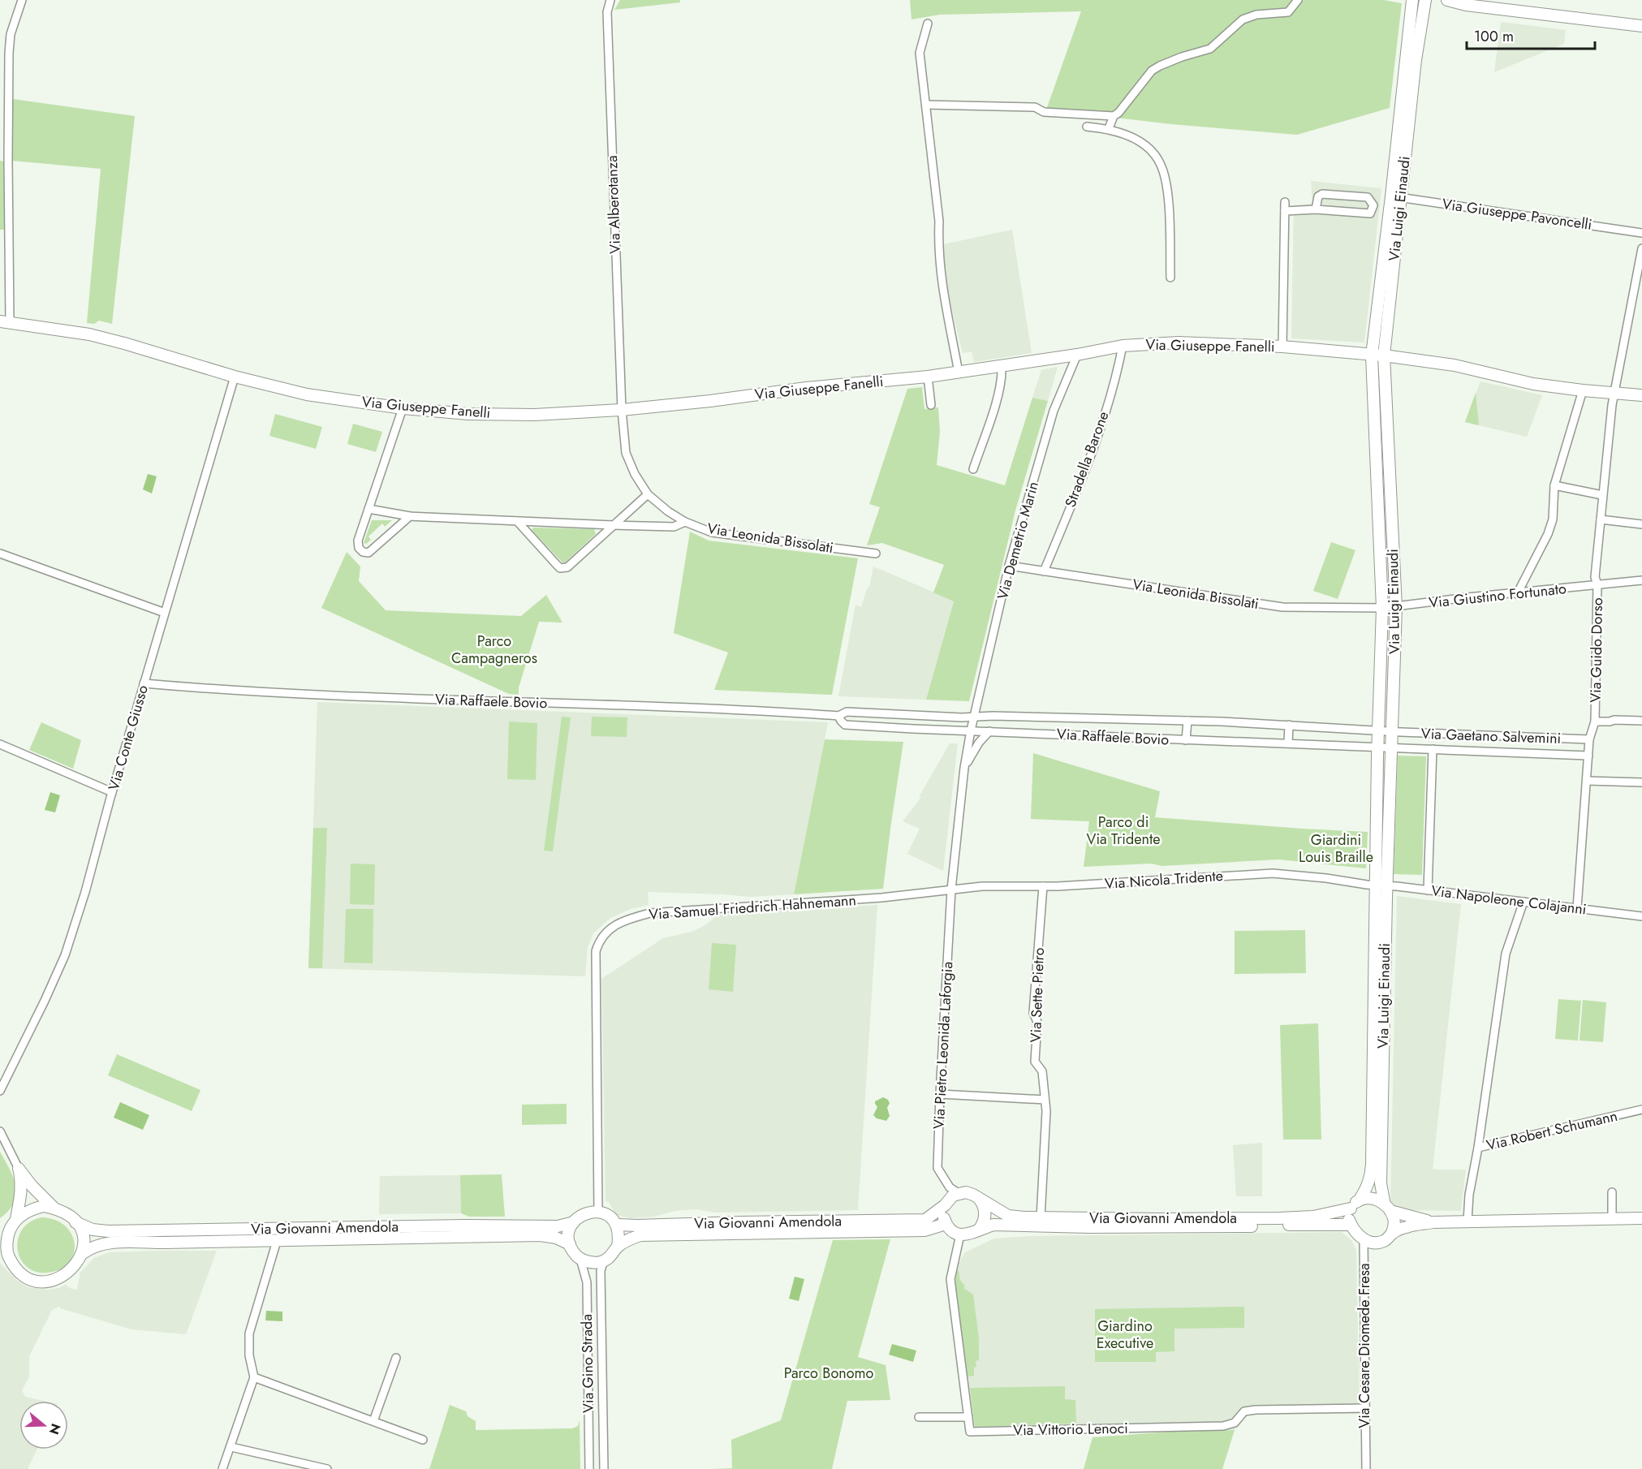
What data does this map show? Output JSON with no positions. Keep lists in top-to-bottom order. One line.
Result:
{"streets":{"main road":["Via Luigi Einaudi","Via Giuseppe Fanelli","Via Giovanni Amendola"],"street":["Via Alberotanza","Via Giuseppe Pavoncelli","Stradella Barone","Via Leonida Bissolati","Via Demetrio Marin","Via Giustino Fortunato","Via Guido Dorso","Via Raffaele Bovio","Via Gaetano Salvemini","Via Conte Giusso","Via Nicola Tridente","Via Napoleone Colajanni","Via Samuel Friedrich Hahnemann","Via Sette Pietro","Via Pietro Leonida Laforgia","Via Robert Schumann","Via Cesare Diomede Fresa","Via Gino Strada","Via Vittorio Lenoci"]},"crossings":[["Via Alberotanza","Via Giuseppe Fanelli"],["Via Alberotanza","Via Leonida Bissolati"],["Via Luigi Einaudi","Via Giuseppe Pavoncelli"],["Via Luigi Einaudi","Via Giuseppe Fanelli"],["Via Luigi Einaudi","Via Leonida Bissolati"],["Via Luigi Einaudi","Via Giustino Fortunato"],["Via Luigi Einaudi","Via Raffaele Bovio"],["Via Luigi Einaudi","Via Gaetano Salvemini"],["Via Luigi Einaudi","Via Nicola Tridente"],["Via Luigi Einaudi","Via Napoleone Colajanni"],["Via Luigi Einaudi","Via Giovanni Amendola"],["Via Luigi Einaudi","Via Cesare Diomede Fresa"],["Via Giuseppe Fanelli","Stradella Barone"],["Via Giuseppe Fanelli","Via Leonida Bissolati"],["Via Giuseppe Fanelli","Via Demetrio Marin"],["Via Giuseppe Fanelli","Via Guido Dorso"],["Via Giuseppe Fanelli","Via Conte Giusso"],["Stradella Barone","Via Leonida Bissolati"],["Via Leonida Bissolati","Via Demetrio Marin"],["Via Leonida Bissolati","Via Giustino Fortunato"],["Via Demetrio Marin","Via Raffaele Bovio"],["Via Demetrio Marin","Via Pietro Leonida Laforgia"],["Via Giustino Fortunato","Via Guido Dorso"],["Via Guido Dorso","Via Gaetano Salvemini"],["Via Guido Dorso","Via Napoleone Colajanni"],["Via Raffaele Bovio","Via Gaetano Salvemini"],["Via Raffaele Bovio","Via Conte Giusso"],["Via Nicola Tridente","Via Napoleone Colajanni"],["Via Nicola Tridente","Via Samuel Friedrich Hahnemann"],["Via Nicola Tridente","Via Sette Pietro"],["Via Nicola Tridente","Via Pietro Leonida Laforgia"],["Via Samuel Friedrich Hahnemann","Via Pietro Leonida Laforgia"],["Via Samuel Friedrich Hahnemann","Via Giovanni Amendola"],["Via Samuel Friedrich Hahnemann","Via Gino Strada"],["Via Sette Pietro","Via Giovanni Amendola"],["Via Pietro Leonida Laforgia","Via Giovanni Amendola"],["Via Giovanni Amendola","Via Cesare Diomede Fresa"],["Via Giovanni Amendola","Via Gino Strada"],["Via Cesare Diomede Fresa","Via Vittorio Lenoci"]],"parks":["Parco Campagneros","Parco di Via Tridente","Giardini Louis Braille","Giardino Executive","Parco Bonomo"],"scale_bar":"100 m","north":"right"}
